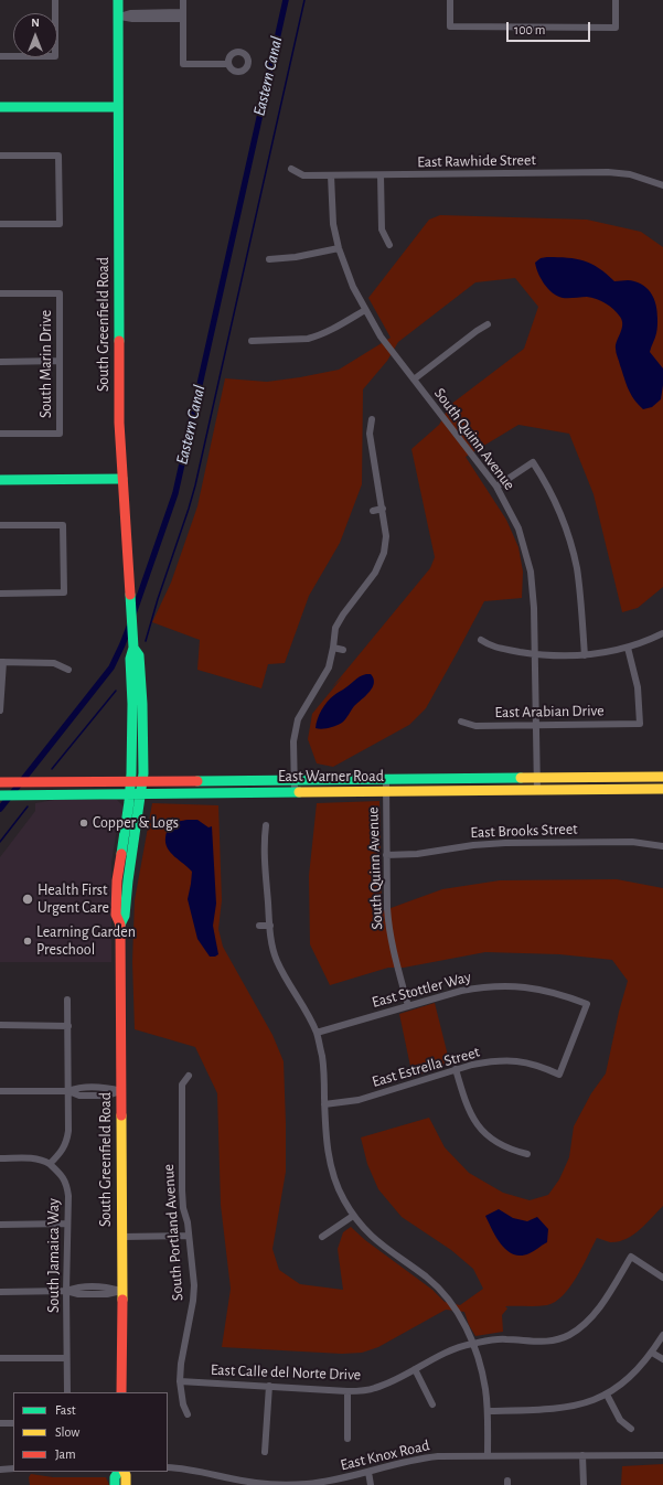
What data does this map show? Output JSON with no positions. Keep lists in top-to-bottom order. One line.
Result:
{"streets":{"main road":["South Greenfield Road","East Warner Road"],"street":["East Rawhide Street","South Marin Drive","South Quinn Avenue","East Arabian Drive","East Brooks Street","East Stottler Way","East Estrella Street","South Portland Avenue","South Jamaica Way","East Calle del Norte Drive","East Knox Road"]},"crossings":[["East Rawhide Street","South Quinn Avenue"],["South Greenfield Road","East Warner Road"],["South Quinn Avenue","East Arabian Drive"],["South Quinn Avenue","East Warner Road"],["South Quinn Avenue","East Brooks Street"],["South Quinn Avenue","East Stottler Way"],["East Stottler Way","East Estrella Street"],["South Portland Avenue","East Calle del Norte Drive"]],"water":["Eastern Canal"],"places":["Copper & Logs","Health First Urgent Care","Learning Garden Preschool"],"legend":["Fast","Slow","Jam"],"scale_bar":"100 m","north":"top"}
